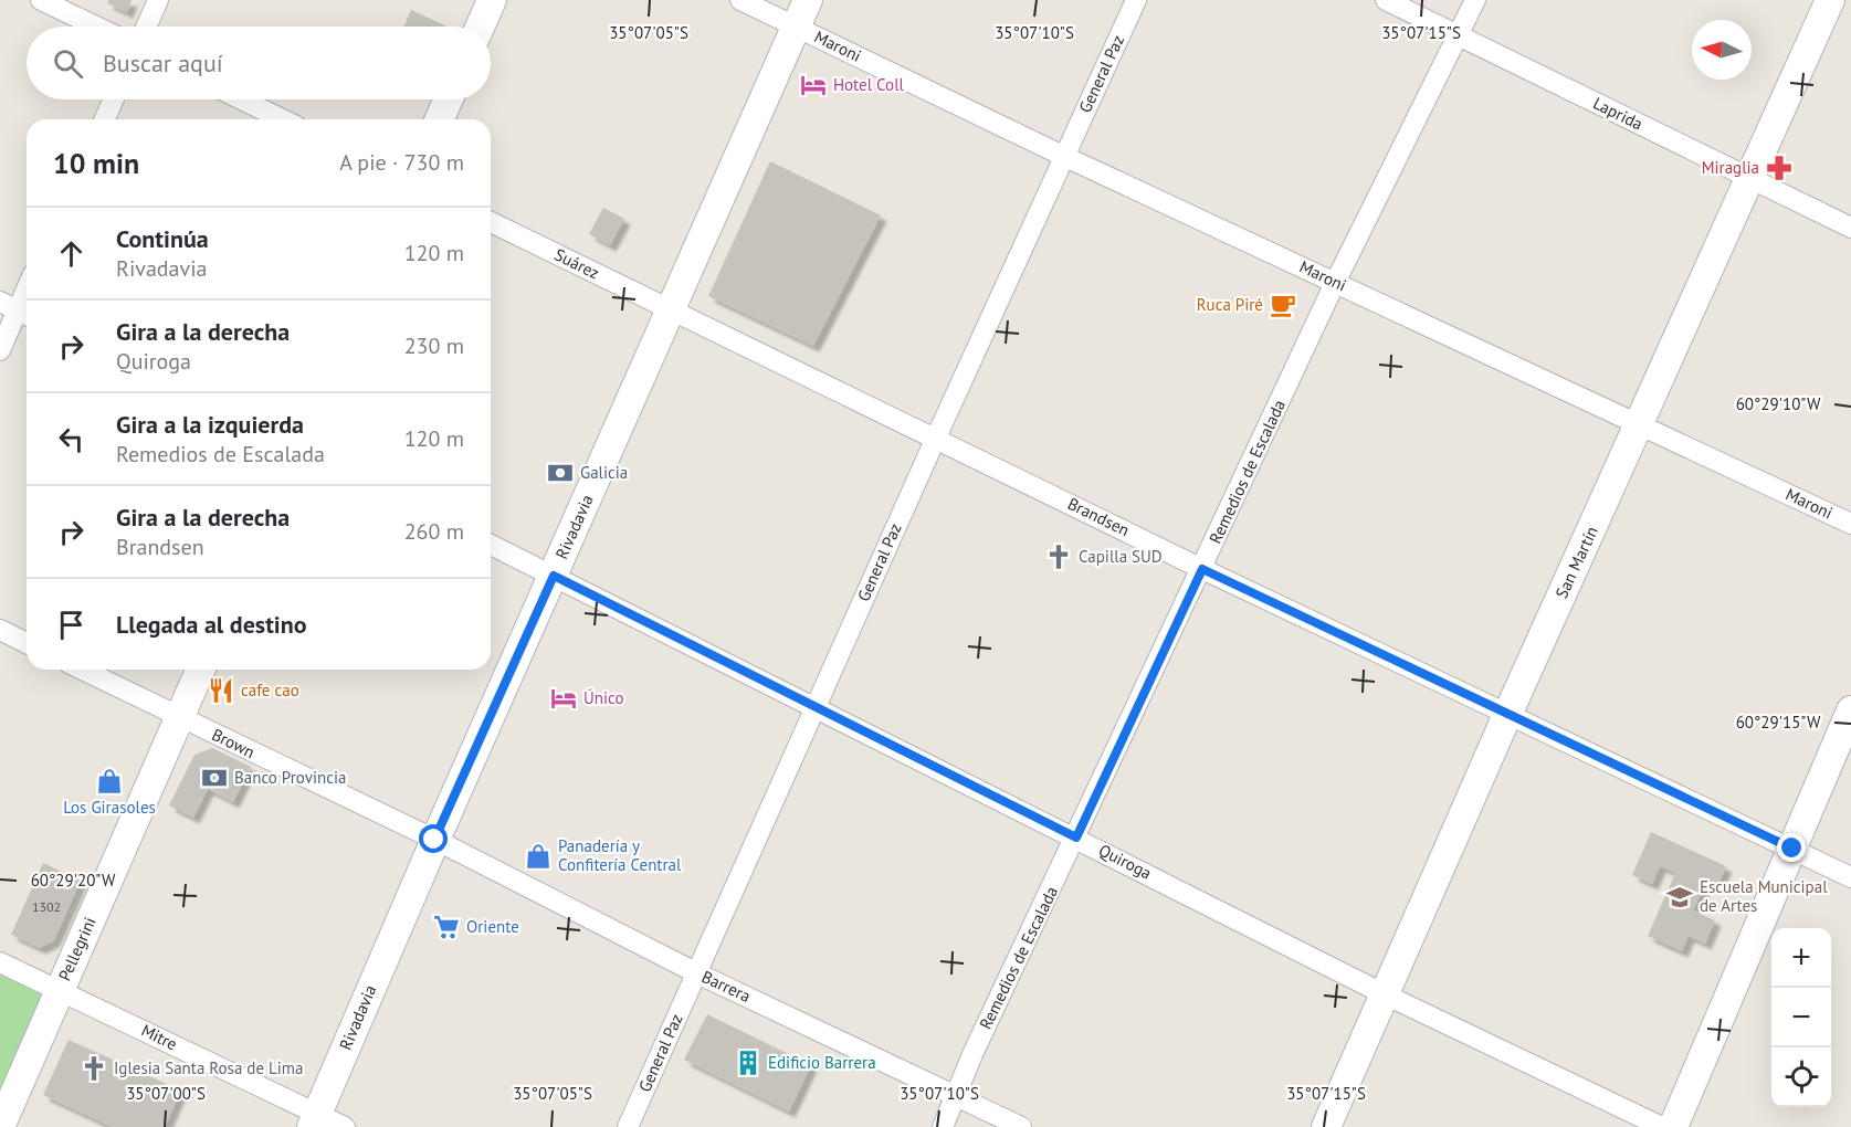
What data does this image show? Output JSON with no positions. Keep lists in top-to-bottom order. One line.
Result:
{"streets":{"main road":["Rivadavia","San Martín","Pellegrini"],"street":["Maroni","General Paz","Laprida","Suárez","Remedios de Escalada","Brandsen","Brown","Quiroga","Barrera","Mitre"]},"crossings":[["Maroni","General Paz"],["Maroni","Remedios de Escalada"],["Maroni","Rivadavia"],["Maroni","San Martín"],["General Paz","Brandsen"],["General Paz","Quiroga"],["General Paz","Barrera"],["Laprida","Remedios de Escalada"],["Laprida","San Martín"],["Suárez","Brandsen"],["Suárez","Rivadavia"],["Remedios de Escalada","Brandsen"],["Remedios de Escalada","Quiroga"],["Remedios de Escalada","Barrera"],["Brandsen","Rivadavia"],["Brandsen","San Martín"],["Rivadavia","Brown"],["Rivadavia","Quiroga"],["Rivadavia","Barrera"],["Rivadavia","Mitre"],["San Martín","Quiroga"],["Brown","Pellegrini"],["Brown","Barrera"],["Pellegrini","Mitre"]],"places":{"hotel":["Hotel Coll","Único"],"pharmacy":["Miraglia"],"cafe":["Ruca Piré"],"bank":["Galicia","Banco Provincia"],"church":["Capilla SUD","Iglesia Santa Rosa de Lima"],"restaurant":["cafe cao"],"shop":["Los Girasoles","Panadería y Confitería Central"],"school or university":["Escuela Municipal de Artes"],"supermarket":["Oriente"],"building":["Edificio Barrera"]},"house_numbers":["1302"],"north":"left","page":{"search":"Buscar aquí","heading":["10 min","A pie · 730 m"],"list":[["Continúa","Rivadavia","120 m"],["Gira a la derecha","Quiroga","230 m"],["Gira a la izquierda","Remedios de Escalada","120 m"],["Gira a la derecha","Brandsen","260 m"],"Llegada al destino"],"map_buttons":["+","−"]},"coordinates":["35°07'05\"S","35°07'10\"S","35°07'15\"S","60°29'10\"W","60°29'15\"W","60°29'20\"W","35°07'00\"S"]}
